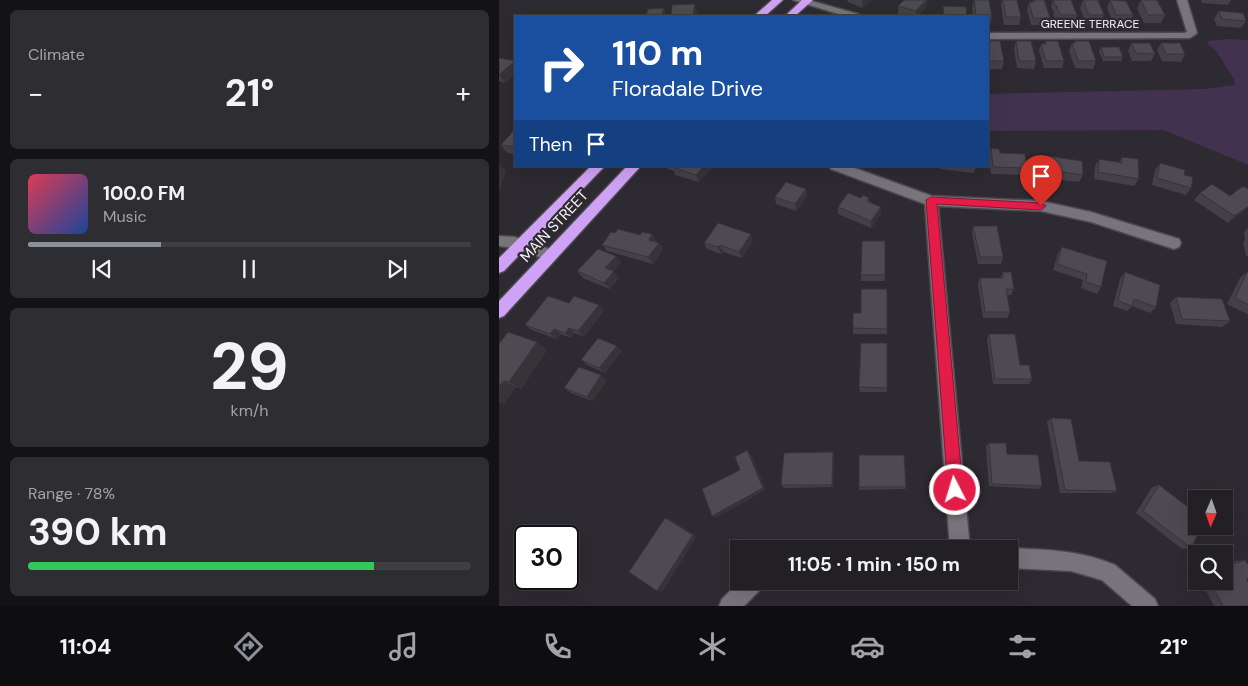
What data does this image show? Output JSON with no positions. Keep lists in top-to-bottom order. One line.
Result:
{"streets":{"highway":["MAIN STREET"],"street":["GREENE TERRACE"]},"north":"bottom","page":{"tile":["Climate",["29","km/h"],["Range · 78%","390 km"]],"turn":["110 m","Floradale Drive"],"heat":["−","21°","+"],"then":"Then","song":["100.0 FM","Music"],"limit":"30","trip":"11:05 · 1 min · 150 m","tabs":["11:04","21°"]}}
